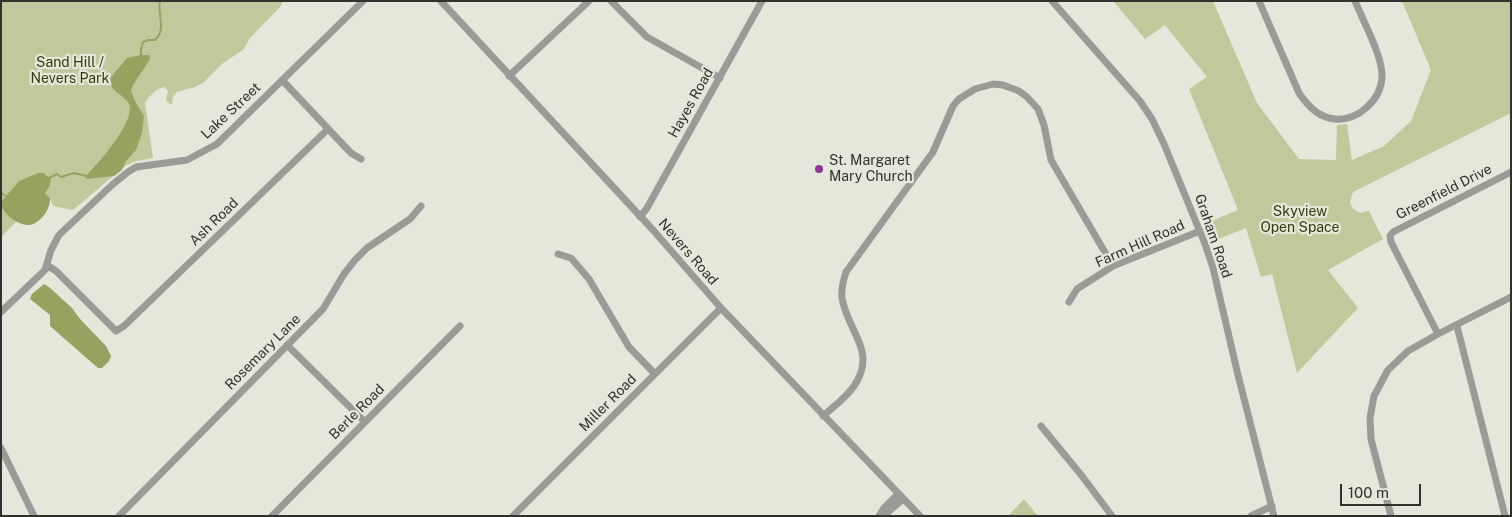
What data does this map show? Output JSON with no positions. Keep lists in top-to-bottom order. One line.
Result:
{"streets":{"street":["Hayes Road","Lake Street","Greenfield Drive","Ash Road","Graham Road","Farm Hill Road","Nevers Road","Rosemary Lane","Miller Road","Berle Road"]},"crossings":[["Hayes Road","Nevers Road"],["Lake Street","Ash Road"],["Graham Road","Farm Hill Road"],["Nevers Road","Miller Road"]],"parks":["Sand Hill / Nevers Park","Skyview Open Space"],"places":["St. Margaret Mary Church"],"scale_bar":"100 m"}
